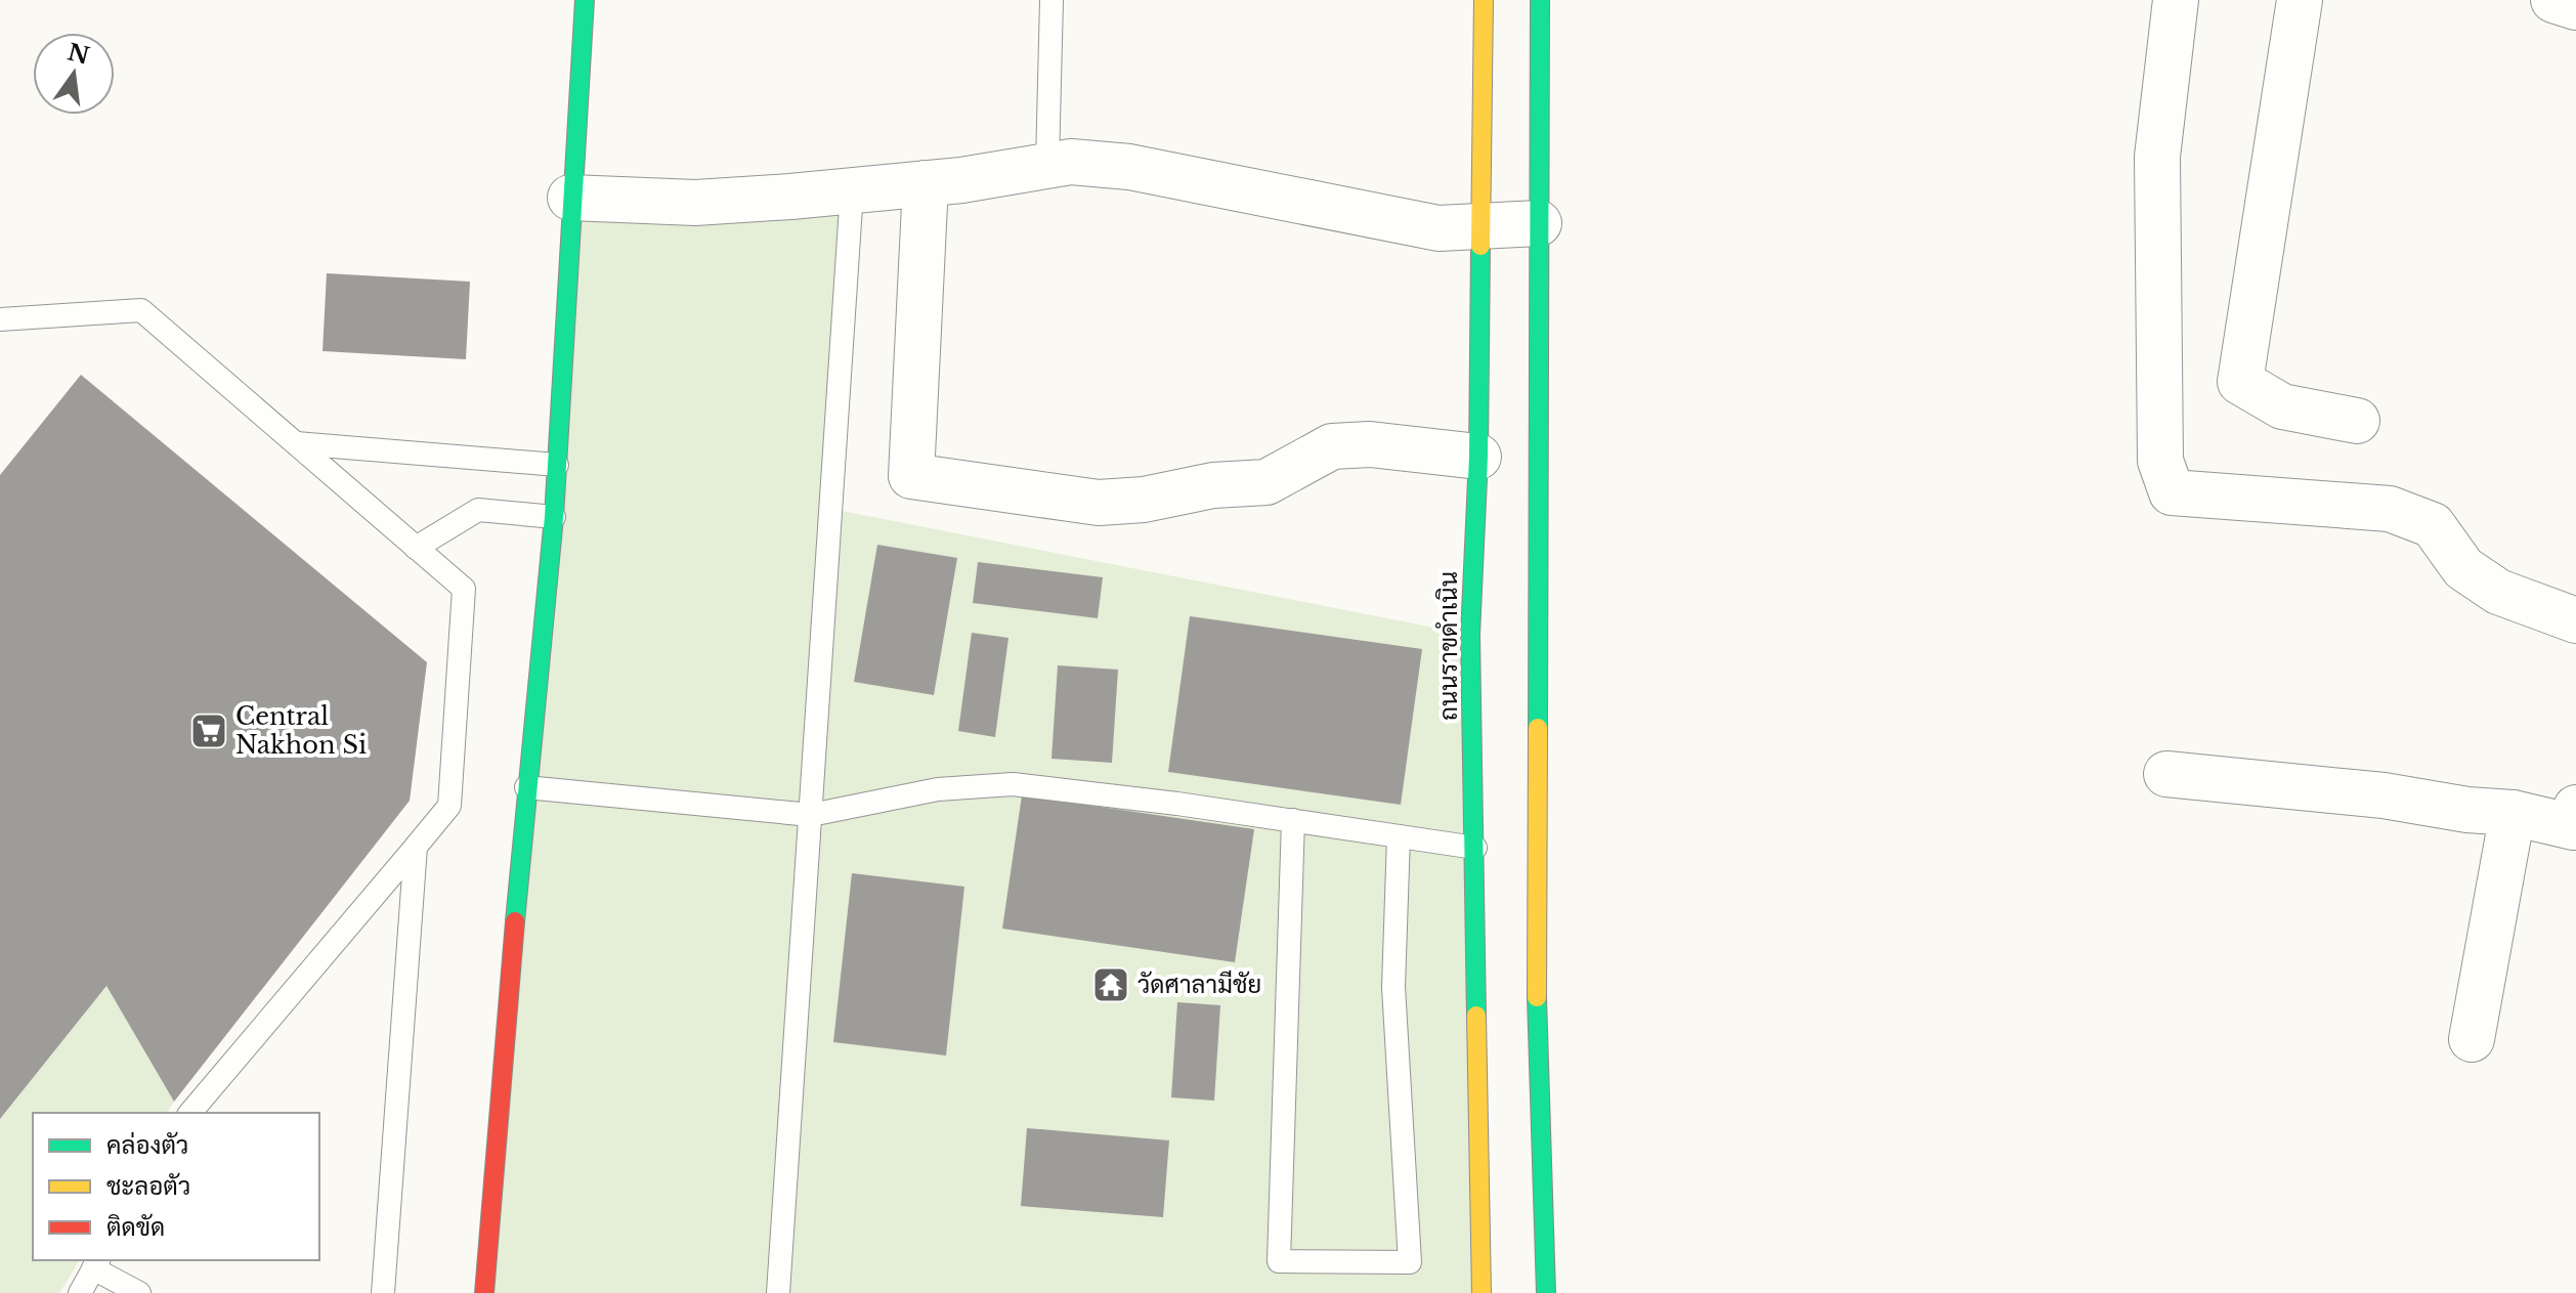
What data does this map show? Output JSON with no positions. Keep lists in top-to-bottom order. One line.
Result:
{"streets":{"main road":["ถนนราขดำเนิน"]},"places":{"supermarket":["Central Nakhon Si"],"temple":["วัดศาลามีชัย"]},"legend":["คล่องตัว","ชะลอตัว","ติดขัด"],"north":"top"}
